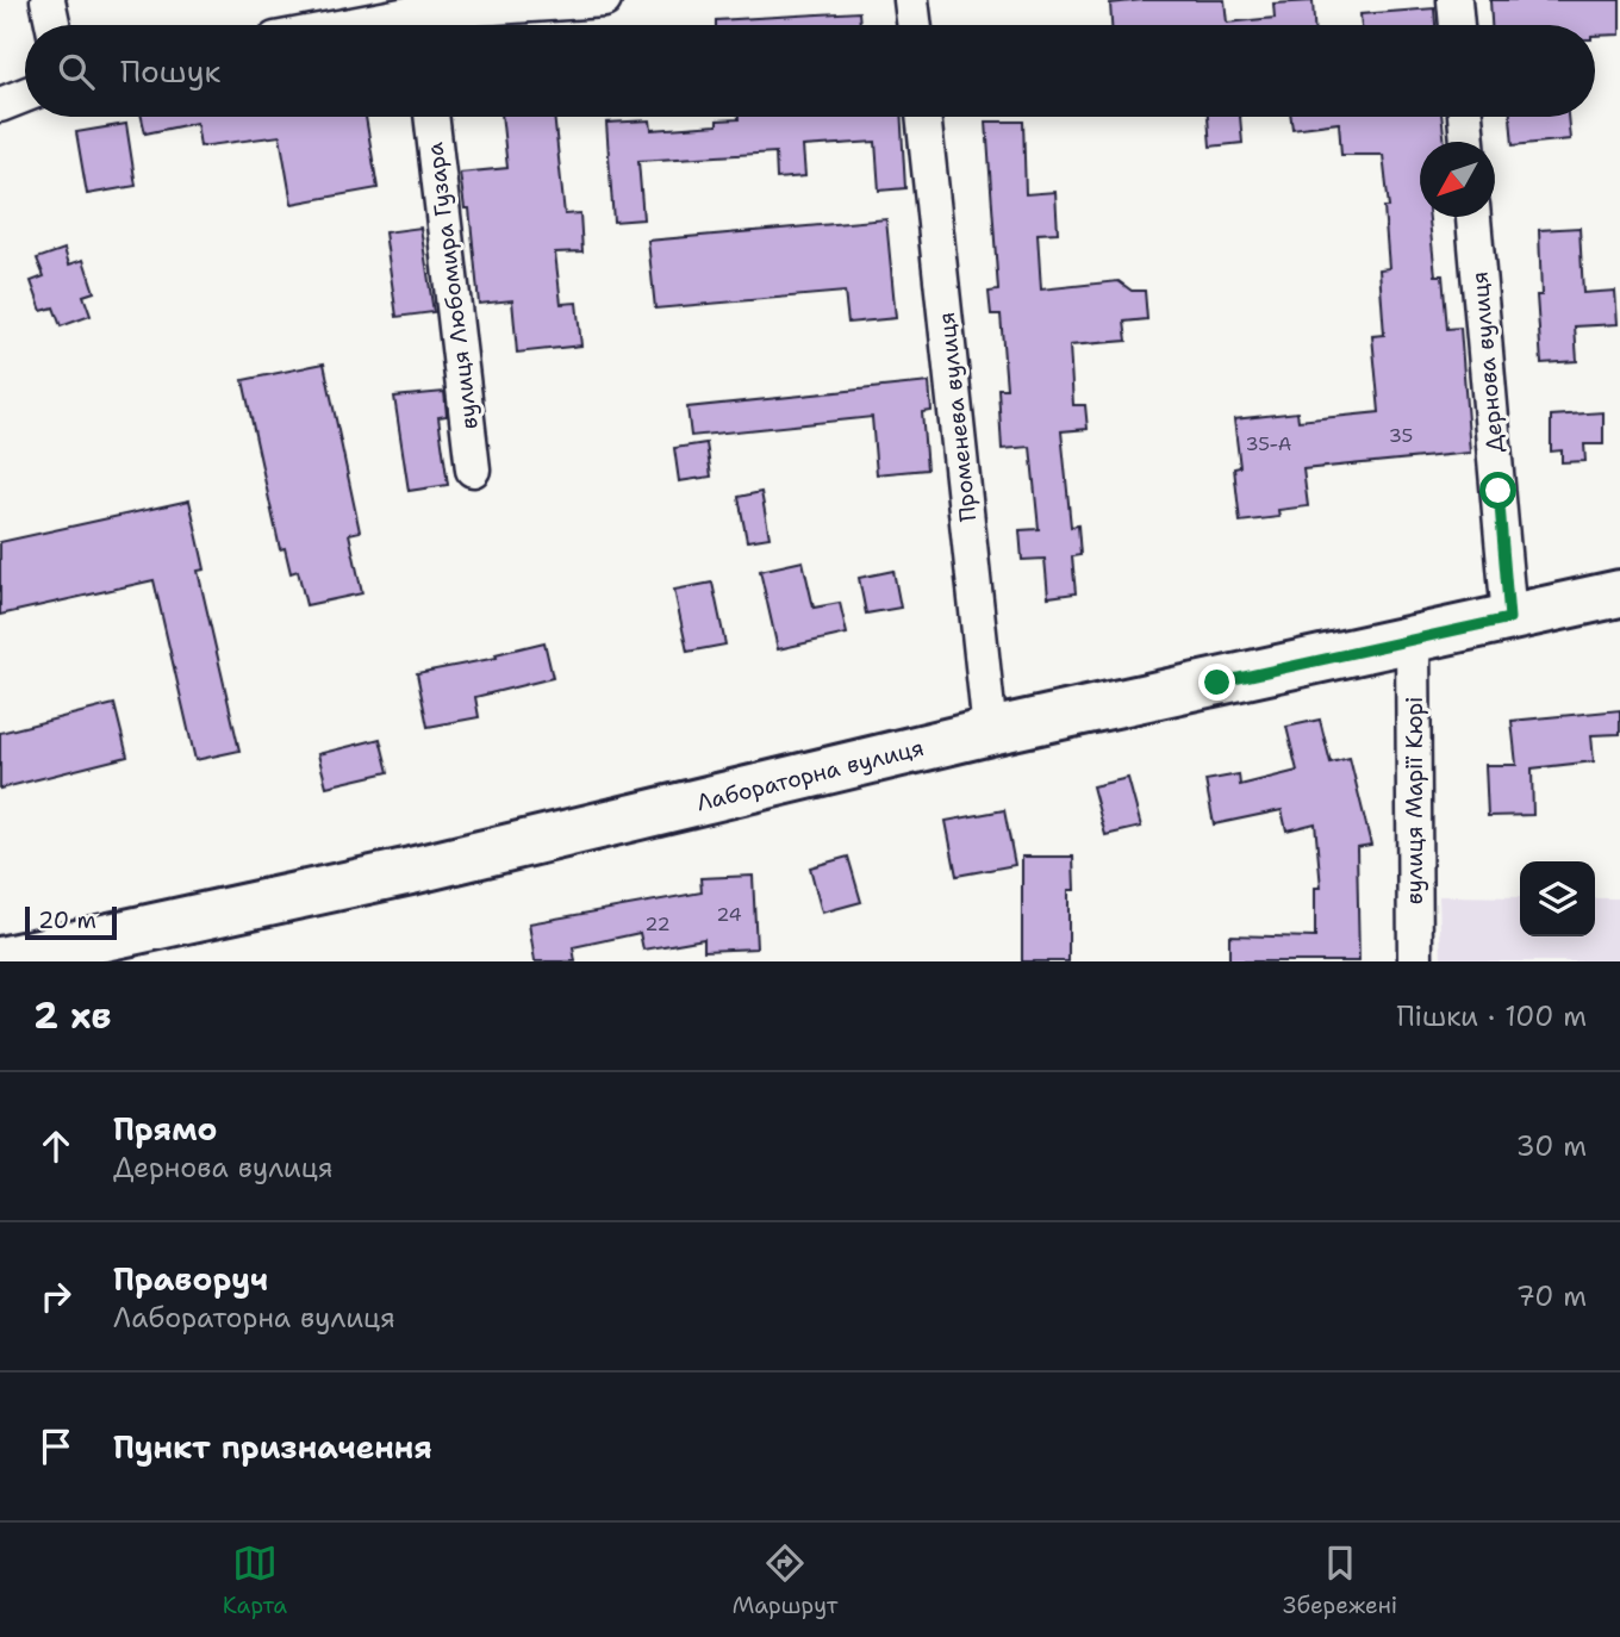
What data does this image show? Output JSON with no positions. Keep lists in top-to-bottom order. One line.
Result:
{"streets":{"main road":["Лабораторна вулиця"],"street":["вулиця Любомира Гузара","Дернова вулиця","Променева вулиця","вулиця Марії Кюрі"]},"crossings":[["Дернова вулиця","Лабораторна вулиця"],["Променева вулиця","Лабораторна вулиця"],["Лабораторна вулиця","вулиця Марії Кюрі"]],"house_numbers":["35","35-А","24","22"],"scale_bar":"20 m","north":"bottom left","page":{"search":"Пошук","scale":"20 m","heading":["2 хв","Пішки · 100 m"],"list":[["Прямо","Дернова вулиця","30 m"],["Праворуч","Лабораторна вулиця","70 m"],"Пункт призначення"],"nav":["Карта","Маршрут","Збережені"]}}
